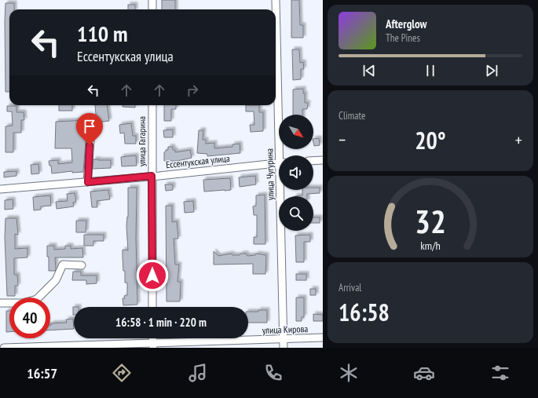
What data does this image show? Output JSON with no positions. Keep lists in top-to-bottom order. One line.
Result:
{"streets":{"street":["улица Гагарина","Ессентукская улица","улица Чугурина","улица Кирова"]},"crossings":[["улица Гагарина","Ессентукская улица"],["улица Чугурина","улица Кирова"]],"north":"bottom right","page":{"turn":["110 m","Ессентукская улица"],"song":["Afterglow","The Pines"],"tile":["Climate",["Arrival","16:58"]],"heat":["−","20°","+"],"limit":"40","trip":"16:58 · 1 min · 220 m","tabs":"16:57","gauge":["32","km/h"]}}
